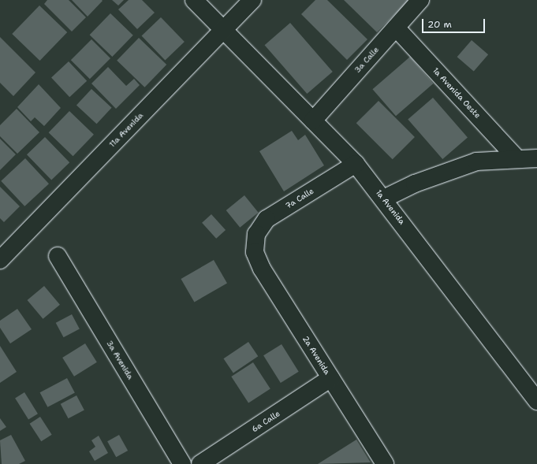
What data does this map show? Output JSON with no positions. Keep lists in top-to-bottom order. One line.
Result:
{"streets":{"street":["3a Calle","1a Avenida Oeste","11a Avenida","7a Calle","1a Avenida","2a Avenida","3a Avenida","6a Calle"]},"crossings":[["3a Calle","1a Avenida Oeste"],["3a Calle","1a Avenida"],["11a Avenida","1a Avenida"],["7a Calle","1a Avenida"],["7a Calle","2a Avenida"],["2a Avenida","6a Calle"]],"scale_bar":"20 m"}
